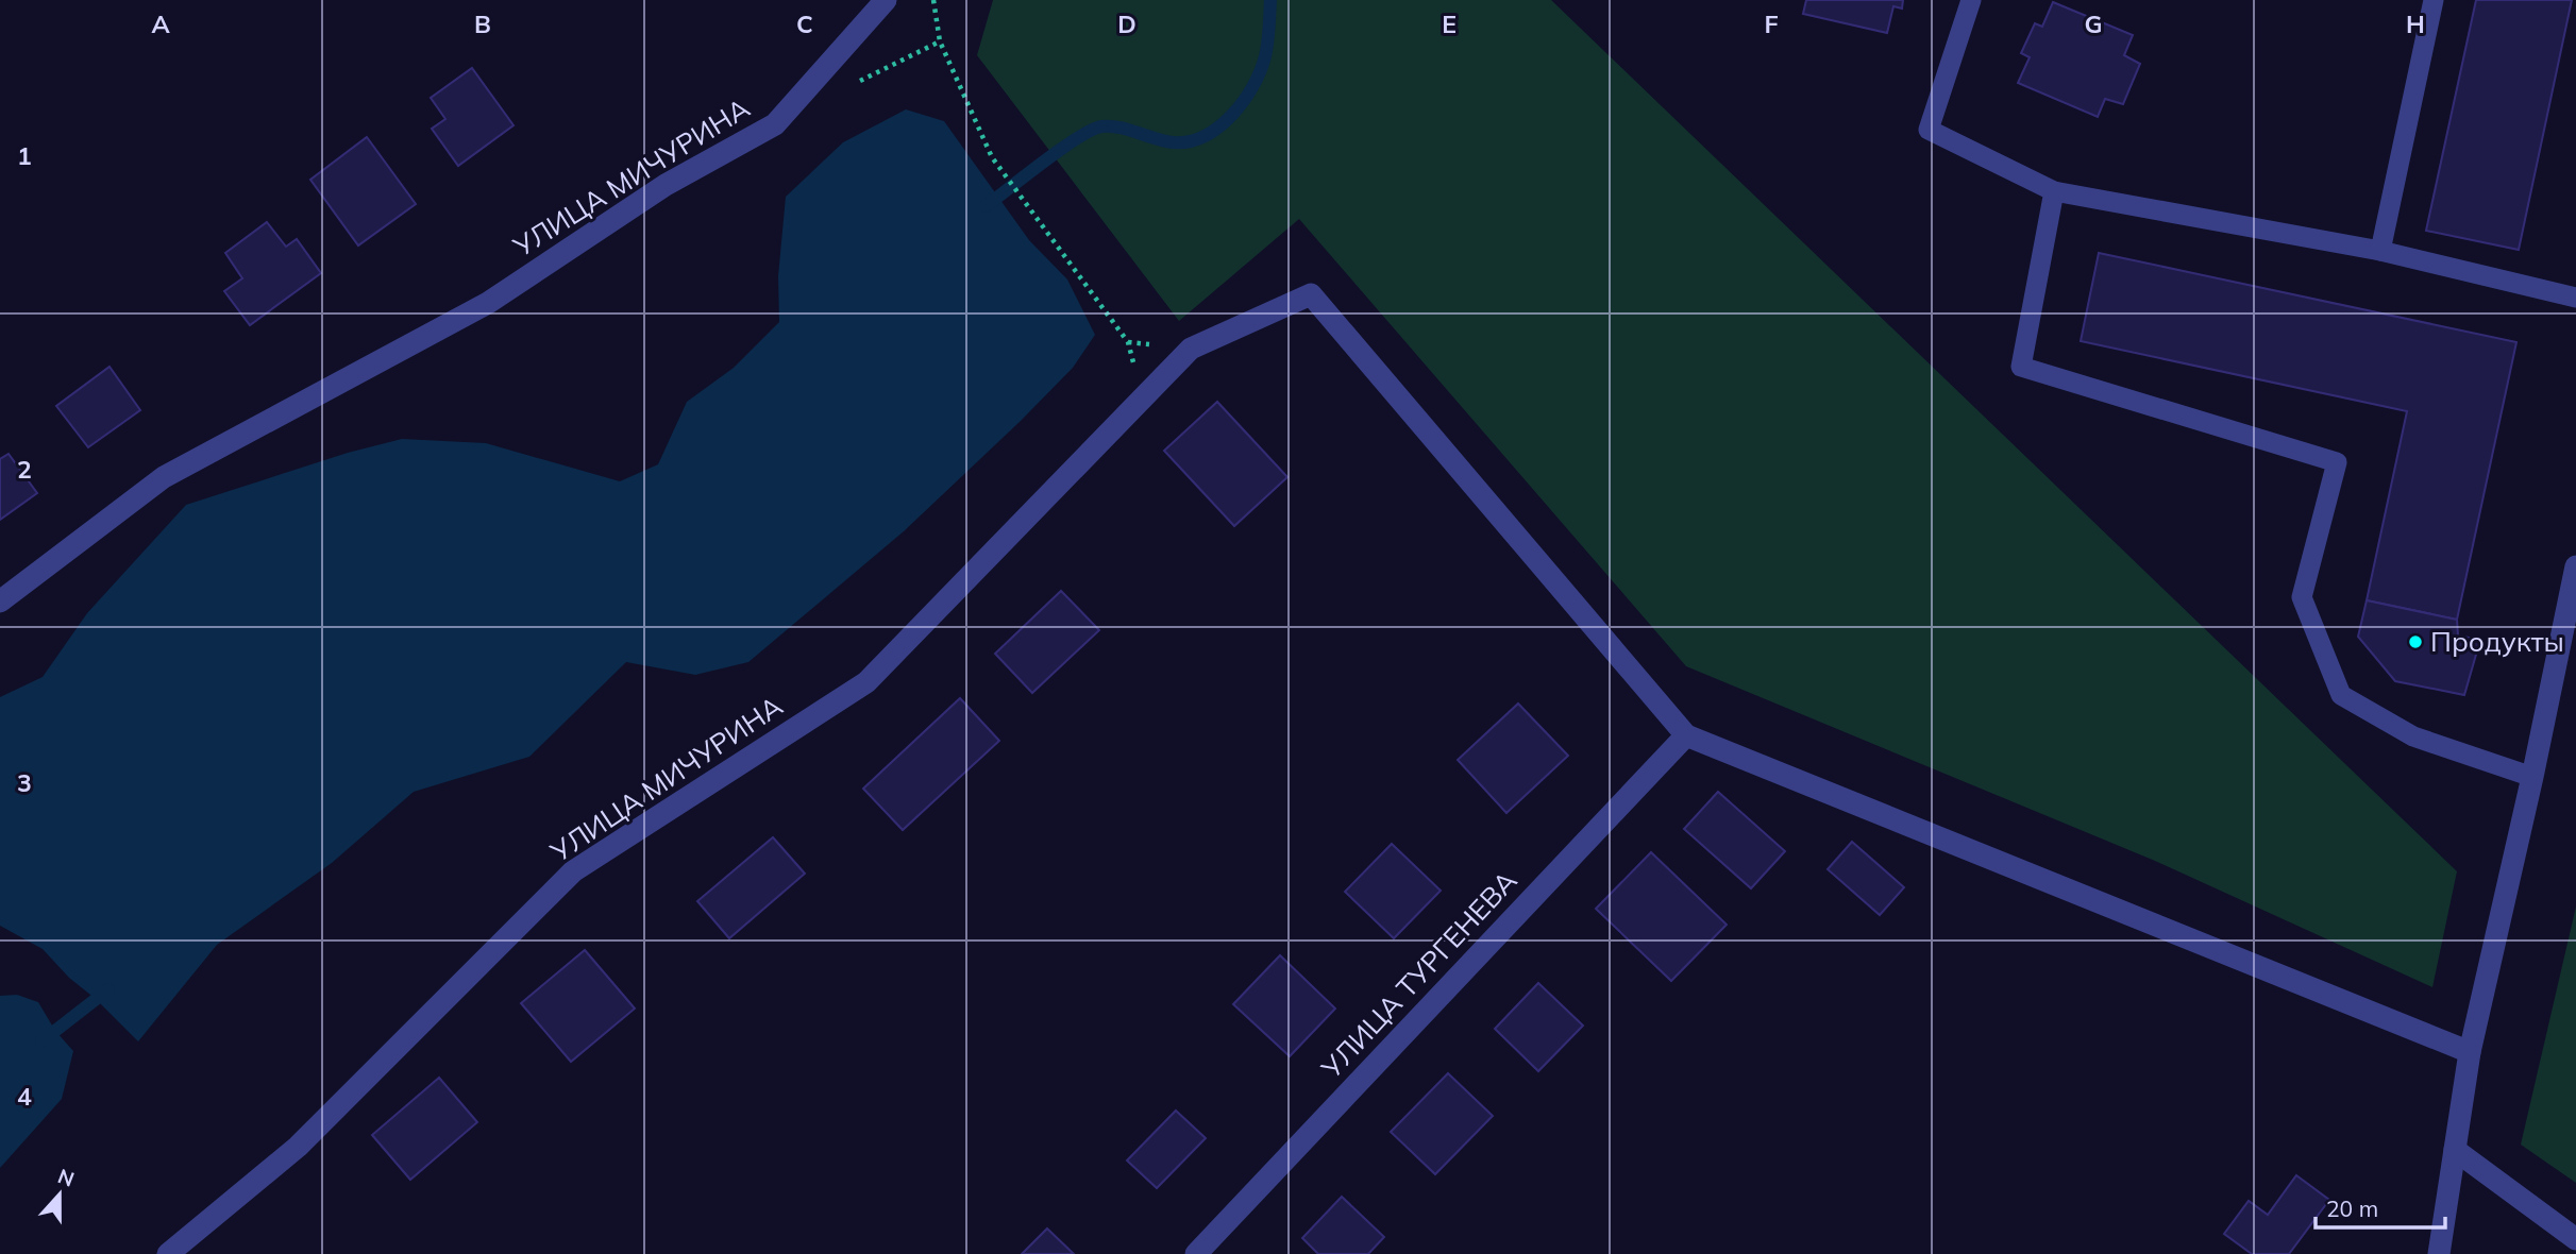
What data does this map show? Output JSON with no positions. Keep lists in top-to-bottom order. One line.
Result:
{"streets":{"street":["УЛИЦА МИЧУРИНА","УЛИЦА ТУРГЕНЕВА"]},"crossings":[["УЛИЦА МИЧУРИНА","УЛИЦА ТУРГЕНЕВА"]],"places":["Продукты"],"scale_bar":"20 m","north":"top","grid":{"columns":["A","B","C","D","E","F","G","H"],"rows":["1","2","3","4"]}}
